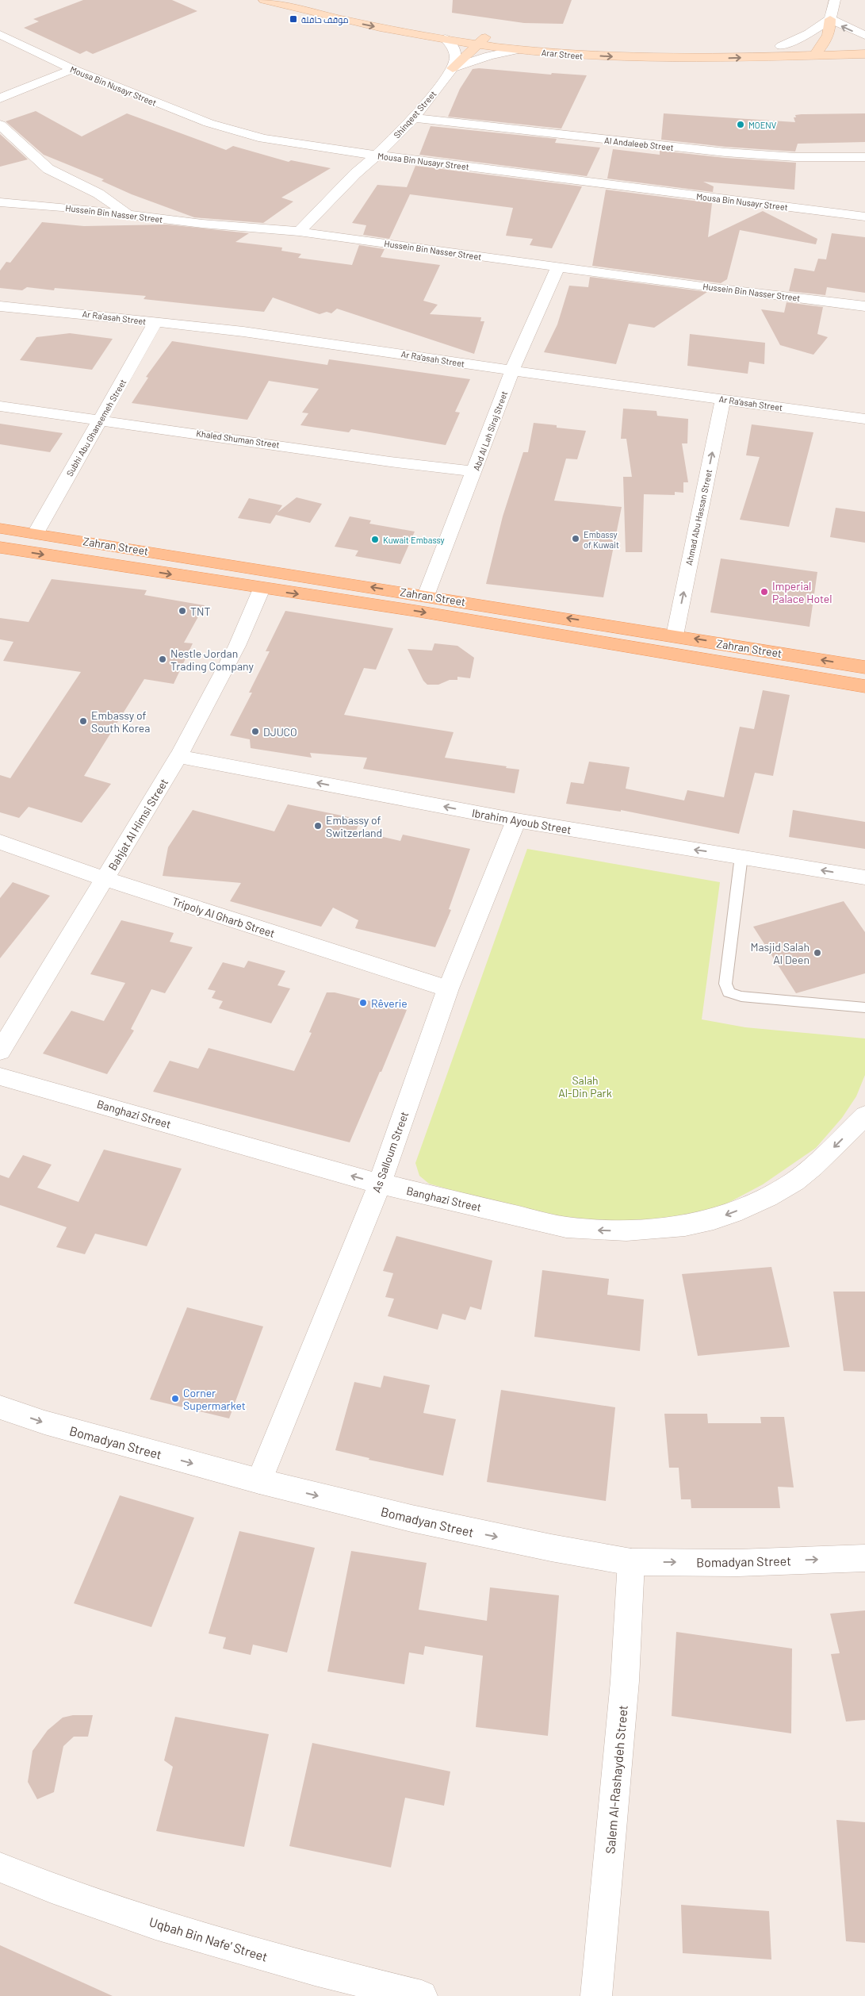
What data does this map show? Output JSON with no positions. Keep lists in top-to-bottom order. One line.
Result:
{"streets":{"main road":["Arar Street","Zahran Street"],"street":["Mousa Bin Nusayr Street","Shinqeet Street","Al Andaleeb Street","Hussein Bin Nasser Street","Ar Ra’asah Street","Subhi Abu Ghaneemeh Street","Abd Al Lah Siraj Street","Khaled Shuman Street","Ahmad Abu Hassan Street","Ibrahim Ayoub Street","Bahjat Al Himsi Street","Tripoly Al Gharb Street","Banghazi Street","As Salloum Street","Bomadyan Street","Salem Al-Rashaydeh Street","Uqbah Bin Nafe' Street"]},"crossings":[["Mousa Bin Nusayr Street","Shinqeet Street"],["Shinqeet Street","Al Andaleeb Street"],["Shinqeet Street","Hussein Bin Nasser Street"],["Hussein Bin Nasser Street","Abd Al Lah Siraj Street"],["Ar Ra’asah Street","Subhi Abu Ghaneemeh Street"],["Ar Ra’asah Street","Abd Al Lah Siraj Street"],["Ar Ra’asah Street","Ahmad Abu Hassan Street"],["Subhi Abu Ghaneemeh Street","Khaled Shuman Street"],["Subhi Abu Ghaneemeh Street","Zahran Street"],["Abd Al Lah Siraj Street","Khaled Shuman Street"],["Abd Al Lah Siraj Street","Zahran Street"],["Ahmad Abu Hassan Street","Zahran Street"],["Zahran Street","Bahjat Al Himsi Street"],["Ibrahim Ayoub Street","Bahjat Al Himsi Street"],["Ibrahim Ayoub Street","As Salloum Street"],["Bahjat Al Himsi Street","Tripoly Al Gharb Street"],["Tripoly Al Gharb Street","As Salloum Street"],["Banghazi Street","As Salloum Street"],["As Salloum Street","Bomadyan Street"],["Bomadyan Street","Salem Al-Rashaydeh Street"]],"one_way":["Ahmad Abu Hassan Street","Ibrahim Ayoub Street","Banghazi Street","Bomadyan Street"],"parks":["Salah Al-Din Park"],"places":{"transit":["موقف حافلة"],"other":["MOENV","Embassy of Kuwait","Kuwait Embassy","Imperial Palace Hotel","TNT","Nestle Jordan Trading Company","Embassy of South Korea","DJUCO","Embassy of Switzerland","Masjid Salah Al Deen","Rêverie","Corner Supermarket"]}}
